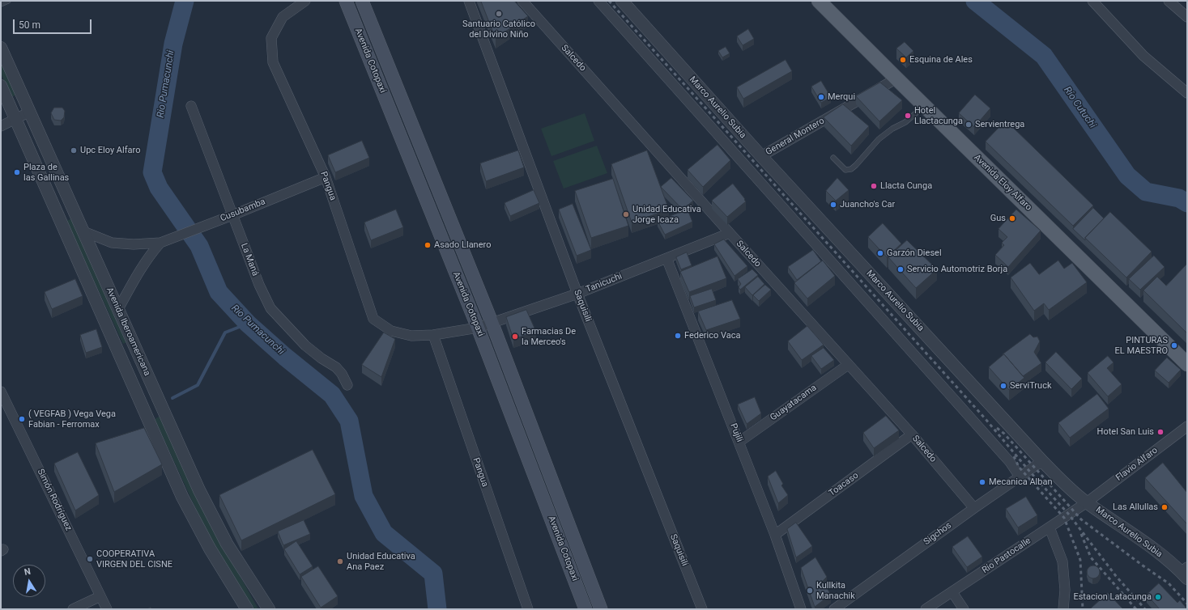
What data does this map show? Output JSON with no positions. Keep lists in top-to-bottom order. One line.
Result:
{"streets":{"main road":["Avenida Cotopaxi","Avenida Eloy Alfaro"],"street":["Salcedo","Marco Aurelio Subia","General Montero","Pangua","Cusubamba","La Maná","Tanicuchi","Saquisili","Avenida Iberoamericana","Guayatacama","Pujili","Flavio Alfaro","Toacaso","Simón Rodríguez","Sigchos","Río Pastocalle"]},"crossings":[["Salcedo","Tanicuchi"],["Salcedo","Guayatacama"],["Salcedo","Toacaso"],["Salcedo","Sigchos"],["Avenida Cotopaxi","Pangua"],["Avenida Cotopaxi","Tanicuchi"],["Marco Aurelio Subia","General Montero"],["Marco Aurelio Subia","Flavio Alfaro"],["Marco Aurelio Subia","Sigchos"],["Marco Aurelio Subia","Río Pastocalle"],["General Montero","Avenida Eloy Alfaro"],["Pangua","Cusubamba"],["Pangua","Tanicuchi"],["Cusubamba","La Maná"],["Cusubamba","Avenida Iberoamericana"],["Tanicuchi","Saquisili"],["Tanicuchi","Pujili"],["Guayatacama","Pujili"],["Pujili","Toacaso"],["Flavio Alfaro","Río Pastocalle"]],"water":["Rio Pumacunchi","Río Cutuchi"],"places":["Santuario Católico del Divino Niño","Esquina de Ales","Merqui","Hotel Llactacunga","Servientrega","Upc Eloy Alfaro","Plaza de las Gallinas","Llacta Cunga","Juancho's Car","Unidad Educativa Jorge Icaza","Gus","Asado Llanero","Garzón Diesel","Servicio Automotriz Borja","Federico Vaca","Farmacias De la Merceo's","PINTURAS EL MAESTRO","ServiTruck","( VEGFAB ) Vega Vega Fabian - Ferromax","Hotel San Luis","Mecanica Alban","Las Allullas","COOPERATIVA VIRGEN DEL CISNE","Unidad Educativa Ana Paez","Kullkita Manachik","Estacion Latacunga"],"scale_bar":"50 m","north":"top"}
